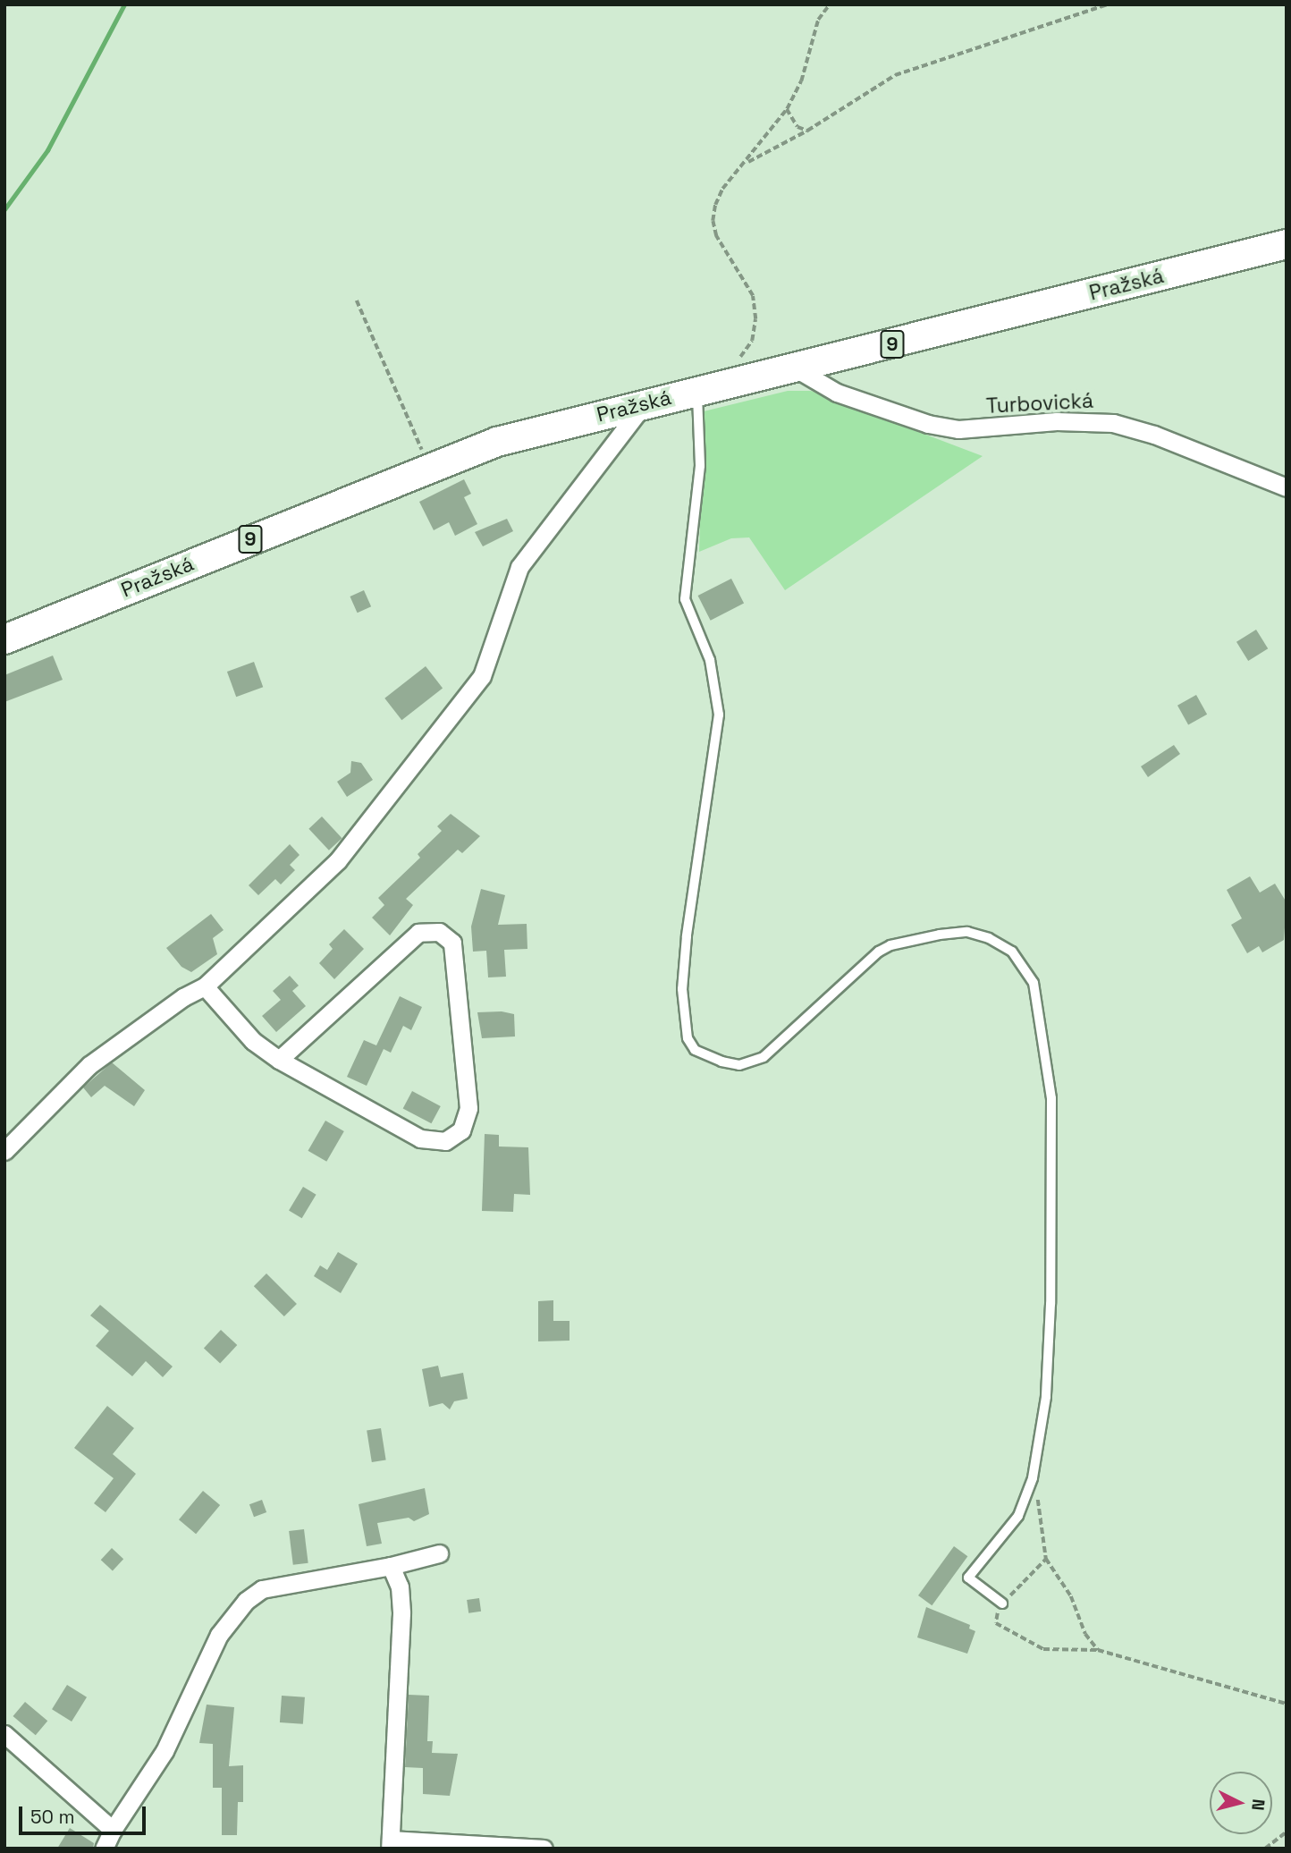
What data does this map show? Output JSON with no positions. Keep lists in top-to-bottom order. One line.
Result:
{"streets":{"main road":["Pražská","9"],"street":["Turbovická"]},"crossings":[["Pražská","Turbovická"]],"scale_bar":"50 m","north":"right"}
